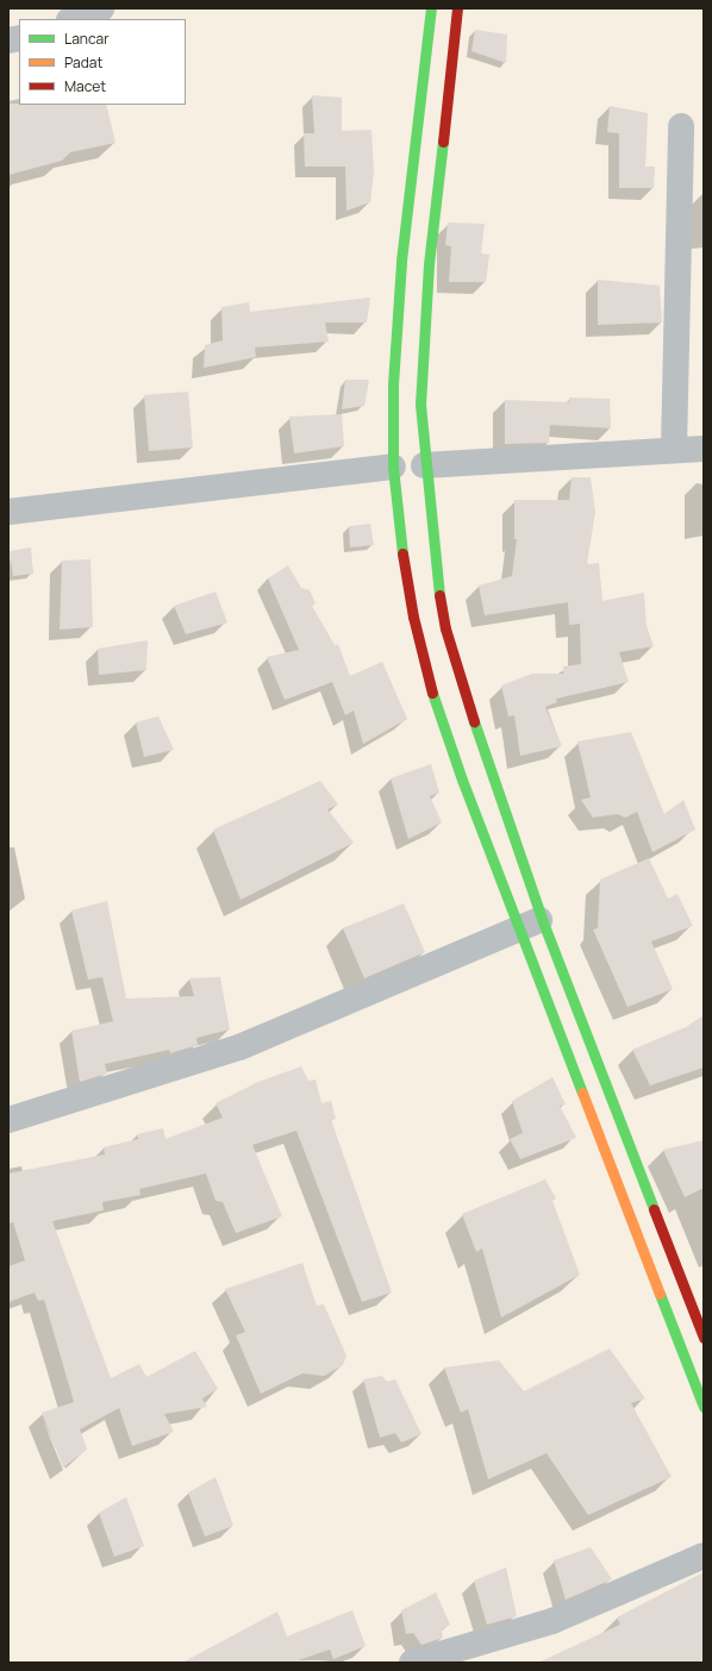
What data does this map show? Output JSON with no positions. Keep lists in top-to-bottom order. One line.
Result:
{"legend":["Lancar","Padat","Macet"]}
